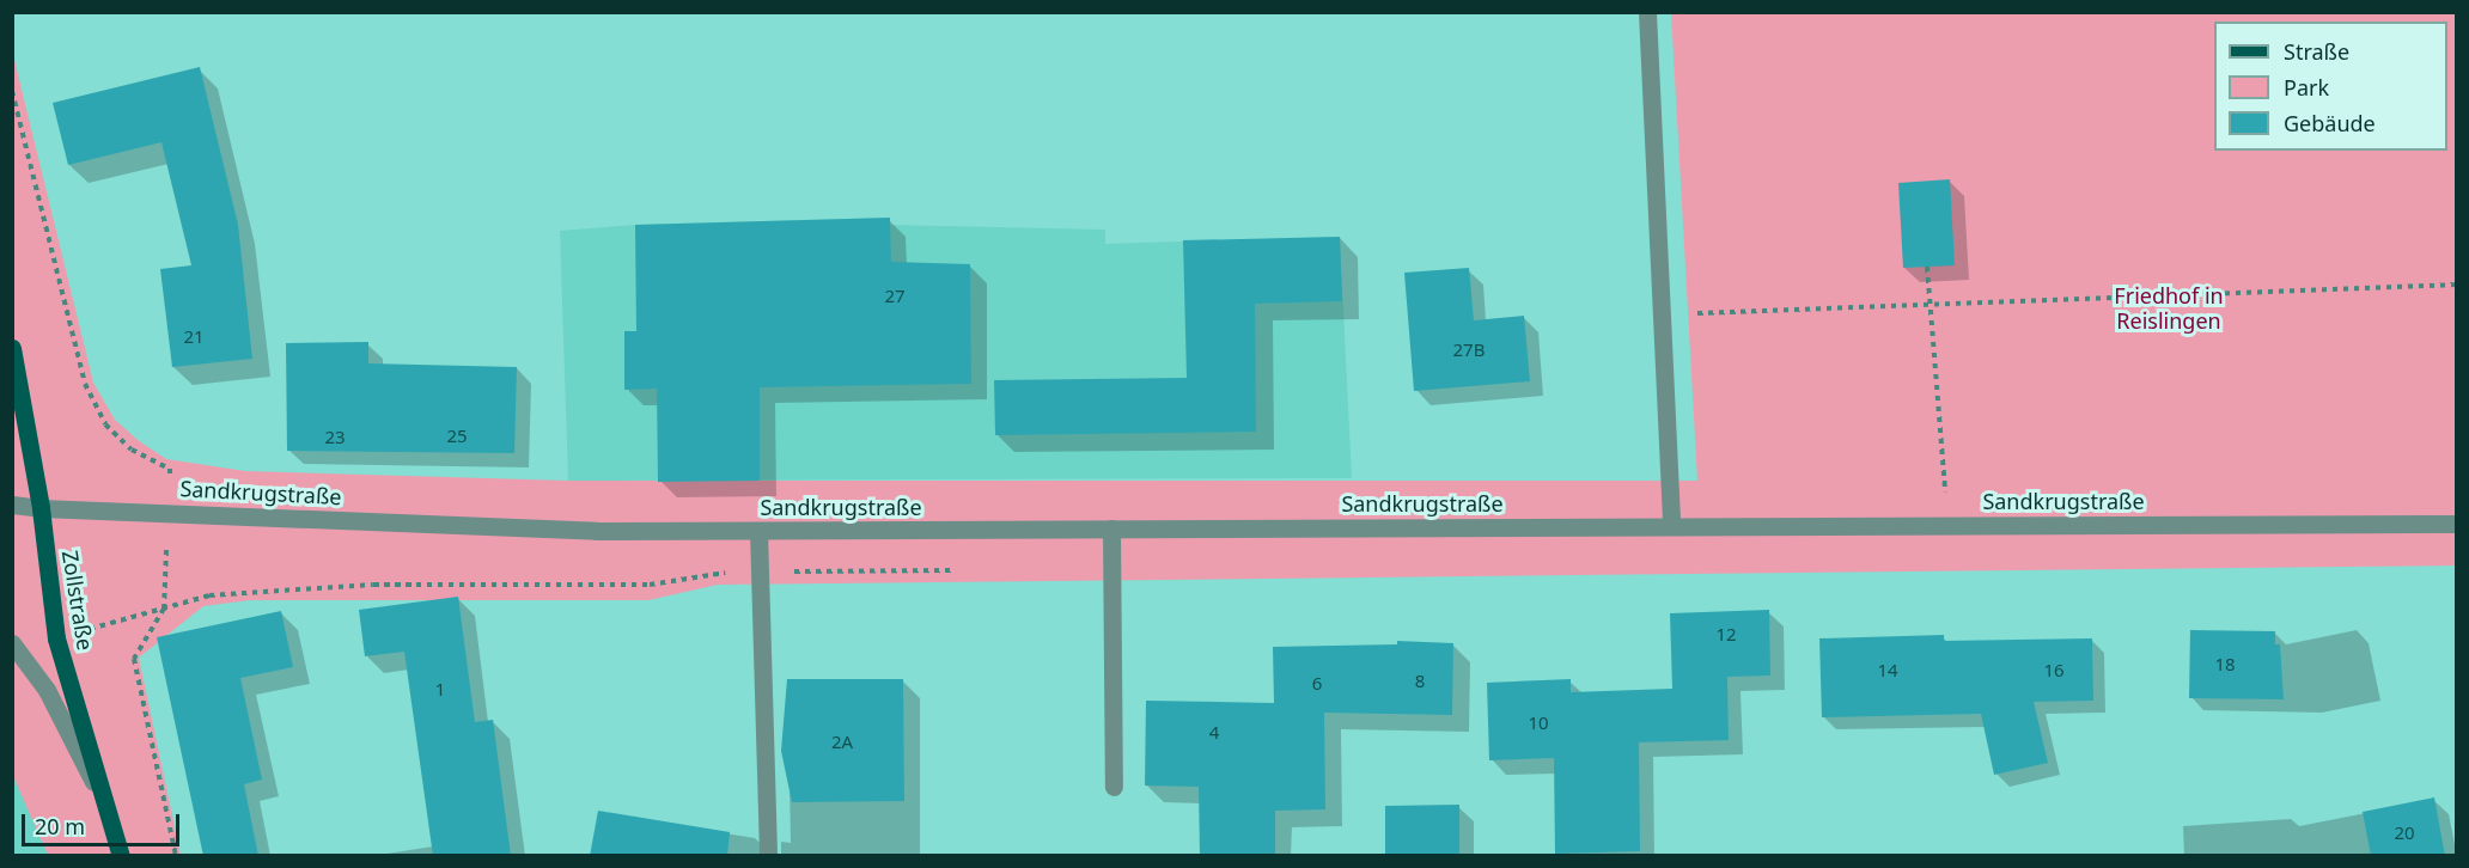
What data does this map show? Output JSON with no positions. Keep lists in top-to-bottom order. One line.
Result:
{"streets":{"main road":["Zollstraße"],"street":["Sandkrugstraße"]},"crossings":[["Sandkrugstraße","Zollstraße"]],"parks":["Friedhof in Reislingen"],"house_numbers":["27","21","27B","25","23","12","18","14","16","8","6","1","10","4","2A","20"],"legend":["Straße","Park","Gebäude"],"scale_bar":"20 m"}
